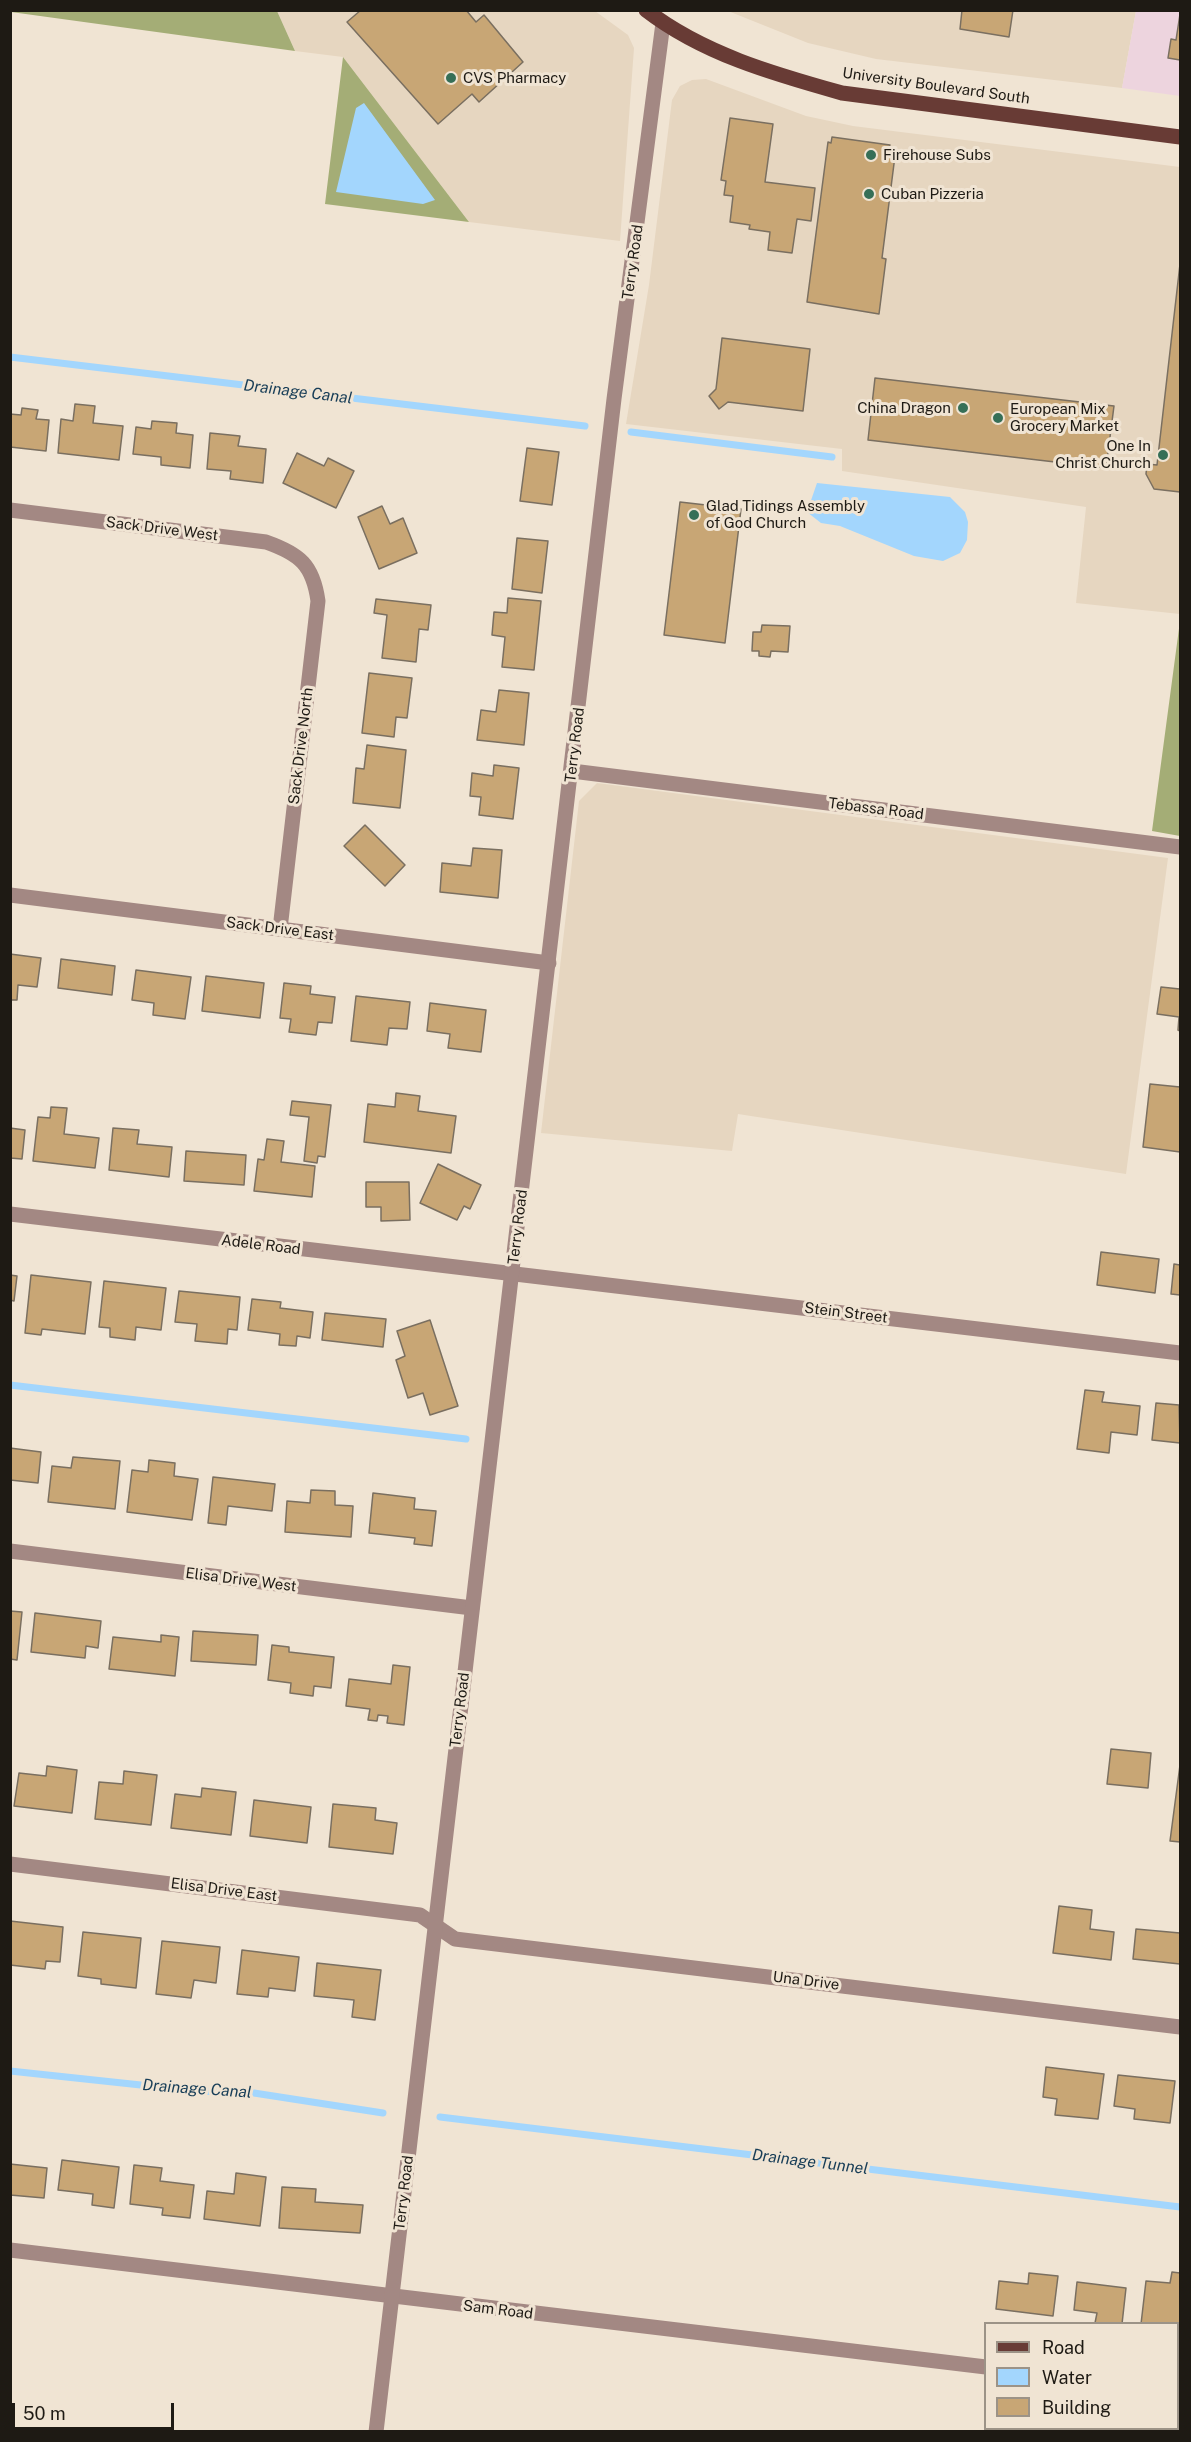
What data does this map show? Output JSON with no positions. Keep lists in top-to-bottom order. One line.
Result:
{"streets":{"main road":["University Boulevard South"],"street":["Terry Road","Sack Drive West","Sack Drive North","Tebassa Road","Sack Drive East","Adele Road","Stein Street","Elisa Drive West","Elisa Drive East","Una Drive","Sam Road"]},"crossings":[["University Boulevard South","Terry Road"],["Terry Road","Tebassa Road"],["Terry Road","Sack Drive East"],["Terry Road","Adele Road"],["Terry Road","Stein Street"],["Terry Road","Elisa Drive West"],["Terry Road","Elisa Drive East"],["Terry Road","Una Drive"],["Terry Road","Sam Road"],["Sack Drive West","Sack Drive North"],["Sack Drive North","Sack Drive East"],["Adele Road","Stein Street"],["Elisa Drive East","Una Drive"]],"water":["Drainage Canal","Drainage Tunnel"],"places":["CVS Pharmacy","Firehouse Subs","Cuban Pizzeria","China Dragon","European Mix Grocery Market","One In Christ Church","Glad Tidings Assembly of God Church"],"legend":["Road","Water","Building"],"scale_bar":"50 m"}
